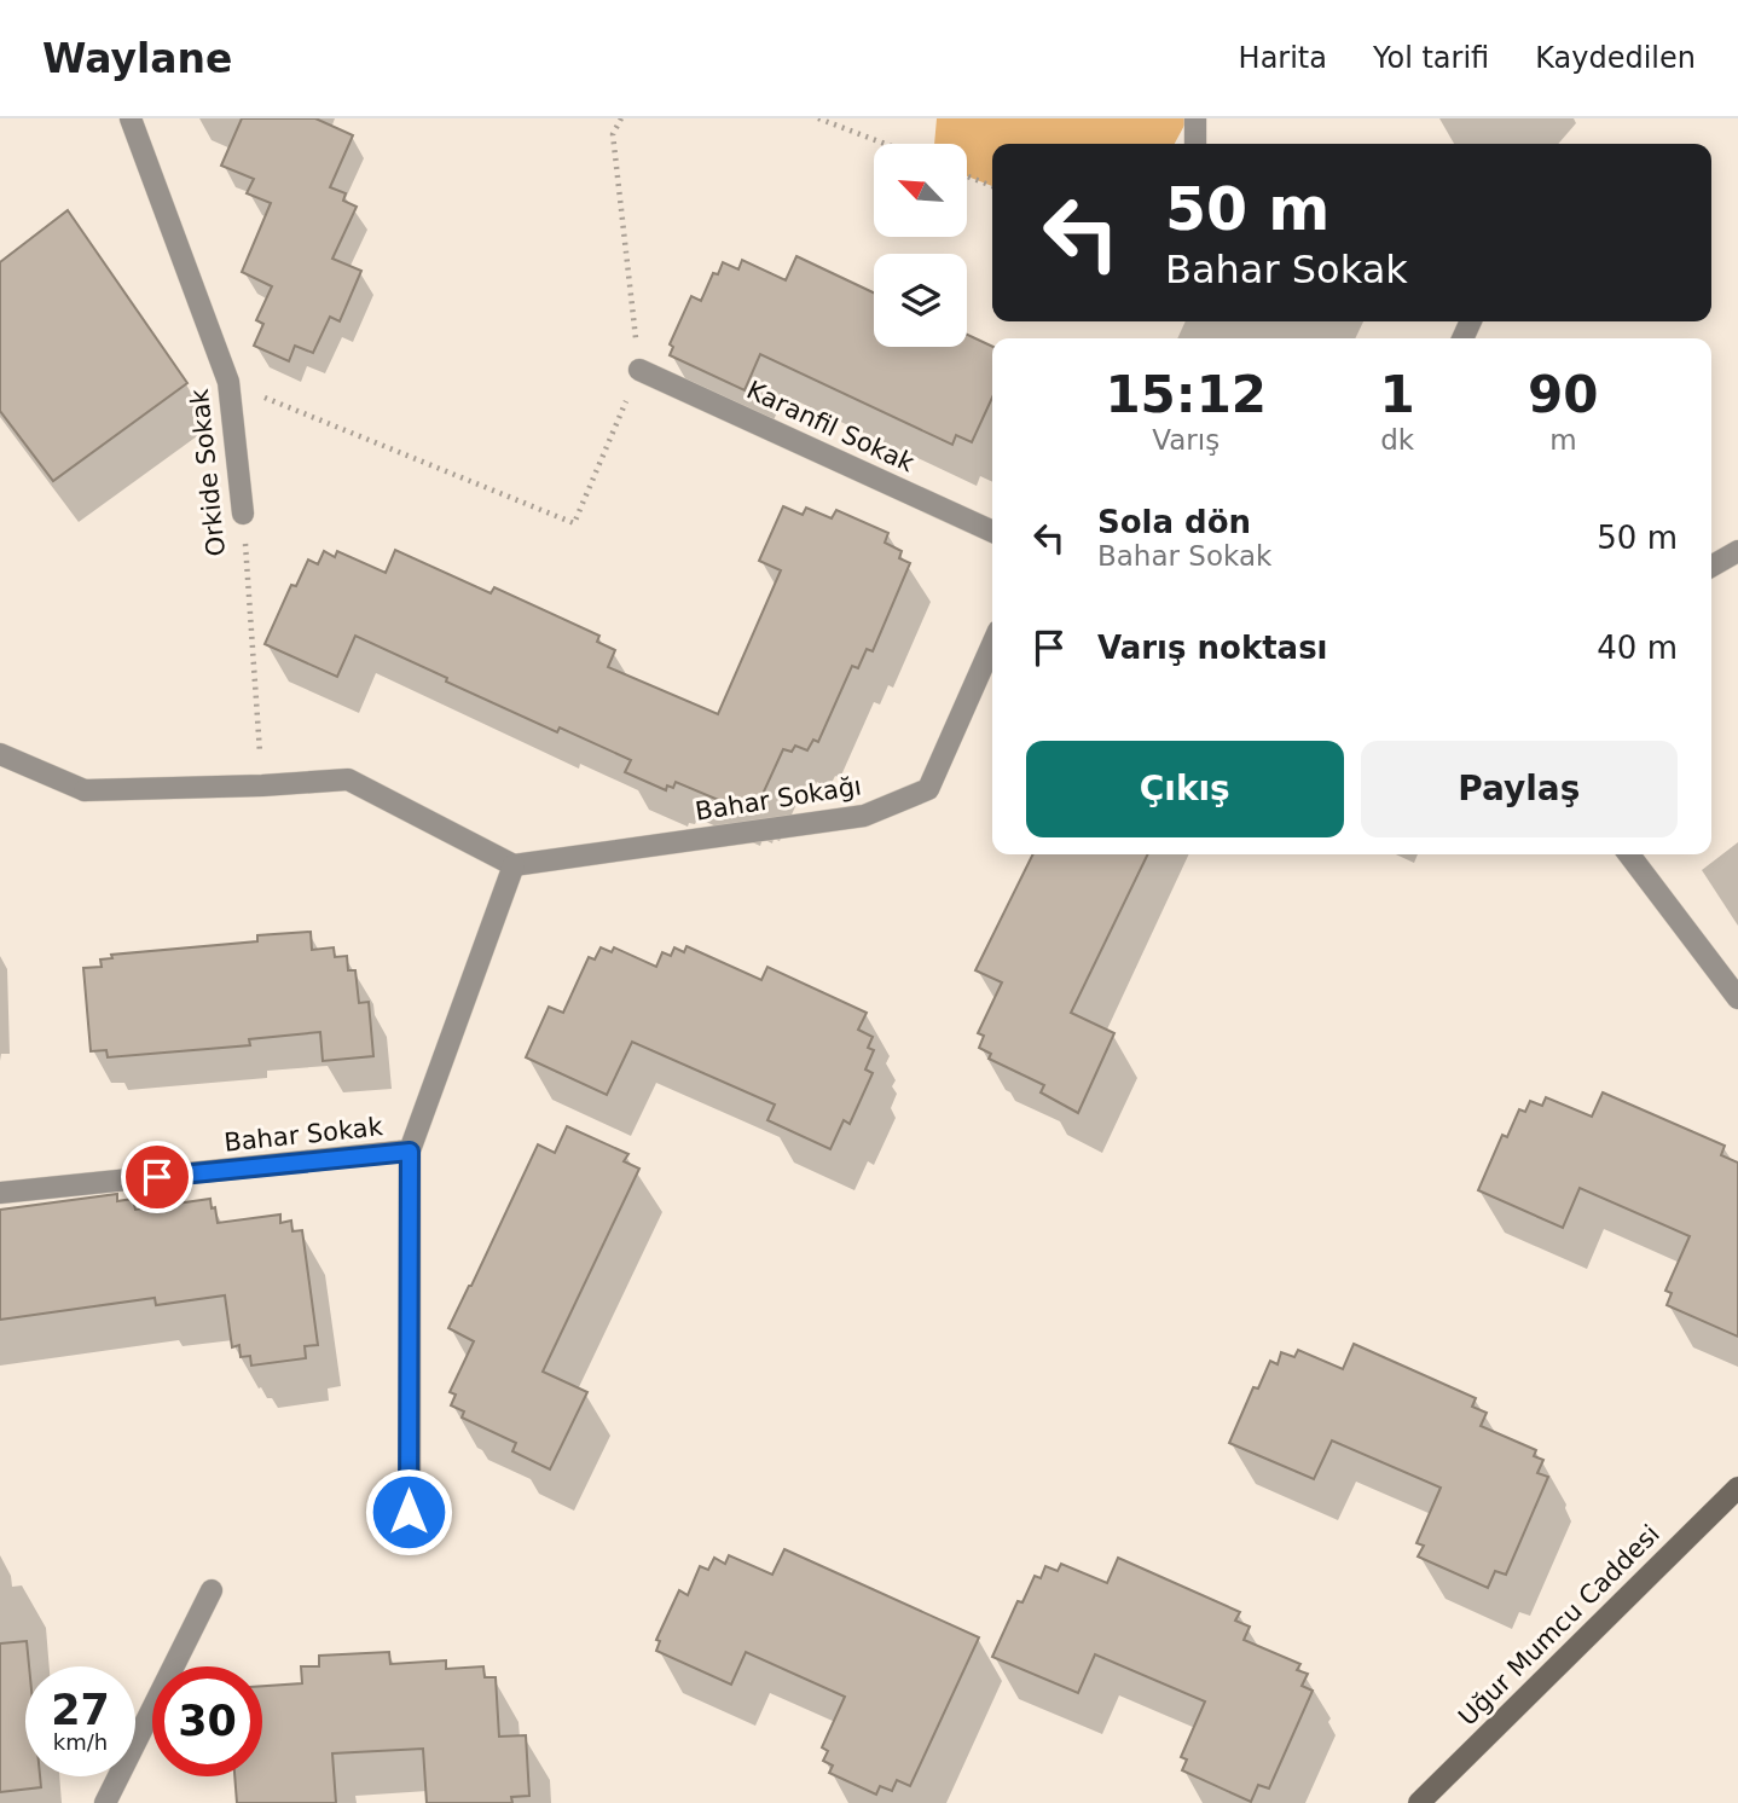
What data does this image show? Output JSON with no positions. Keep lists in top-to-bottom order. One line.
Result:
{"streets":{"main road":["Uğur Mumcu Caddesi"],"street":["Karanfil Sokak","Orkide Sokak","Bahar Sokağı","Bahar Sokak"]},"crossings":[["Bahar Sokağı","Bahar Sokak"]],"north":"top left","page":{"header":"Waylane","nav":["Harita","Yol tarifi","Kaydedilen"],"turn":["50 m","Bahar Sokak"],"eta":["15:12","Varış","1","dk","90","m"],"list":[{"name":"Sola dön","note":"Bahar Sokak","value":"50 m"},{"name":"Varış noktası","value":"40 m"}],"buttons":["Çıkış","Paylaş"],"speed":"27 km/h","limit":"30"}}
